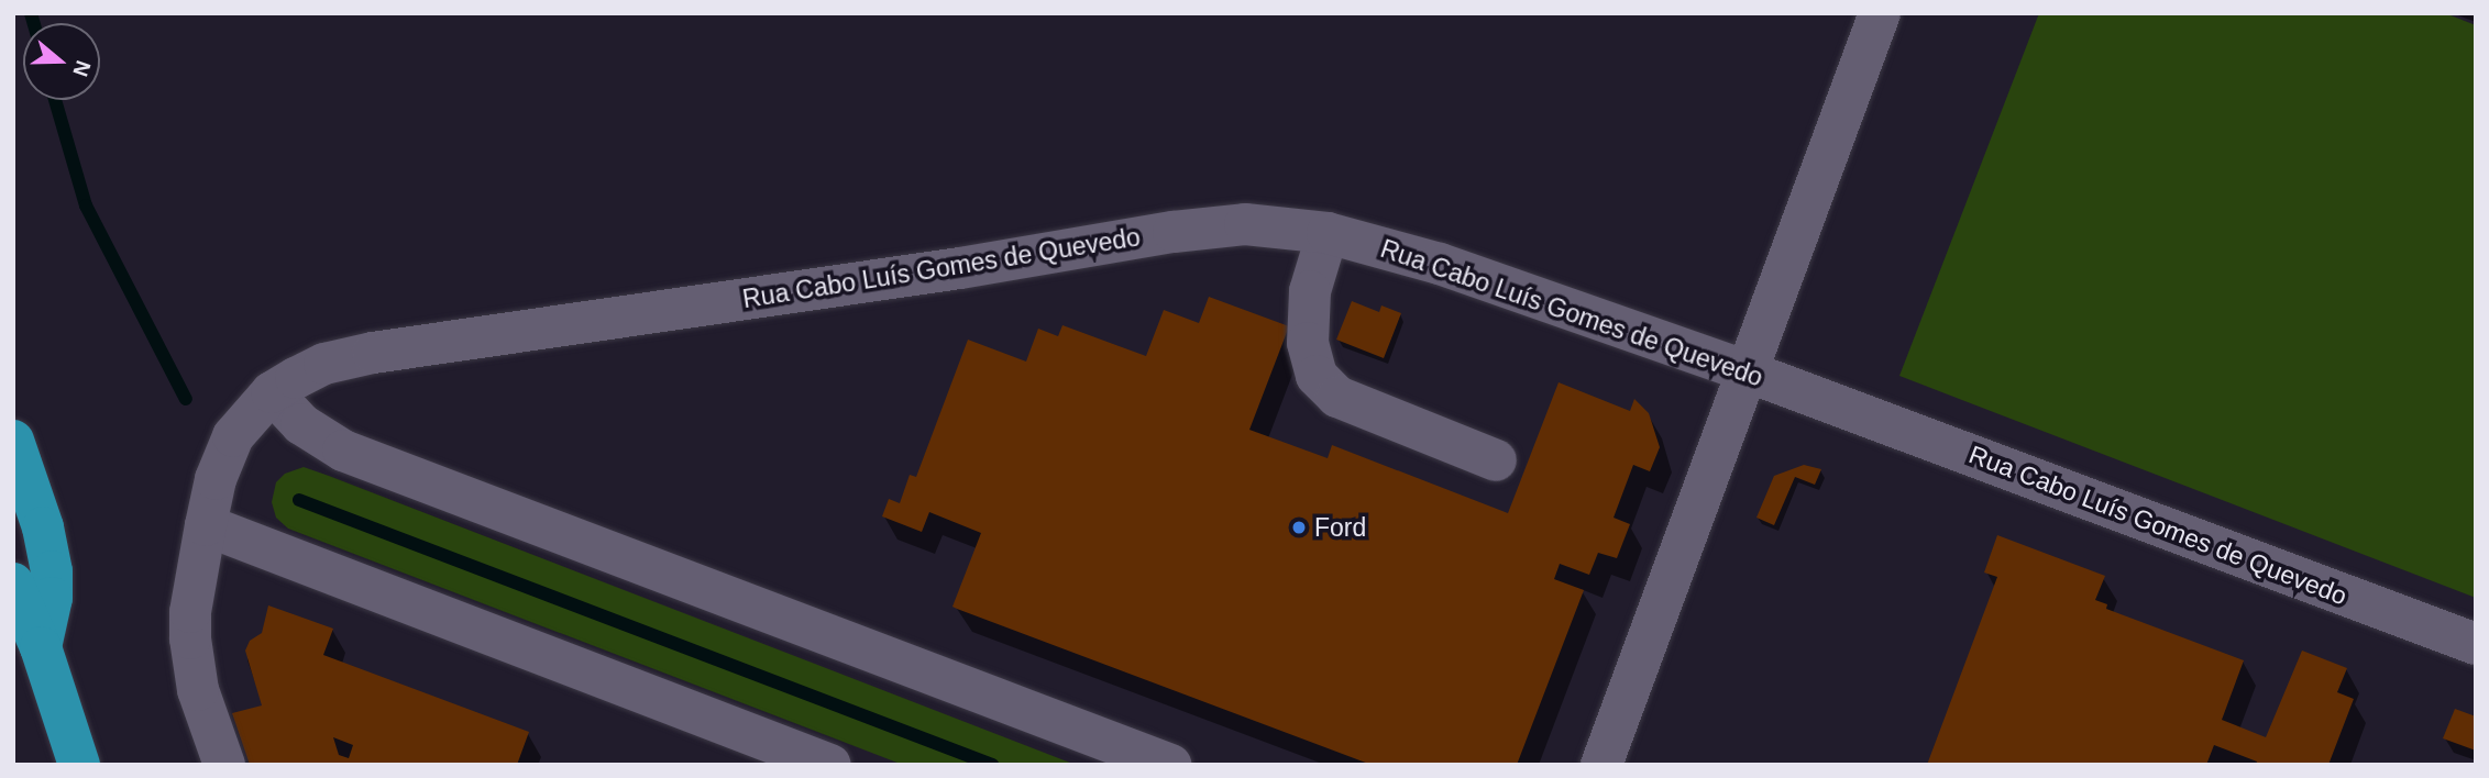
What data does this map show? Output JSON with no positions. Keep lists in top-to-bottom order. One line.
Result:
{"streets":{"street":["Rua Cabo Luís Gomes de Quevedo"]},"places":["Ford"],"north":"right"}
